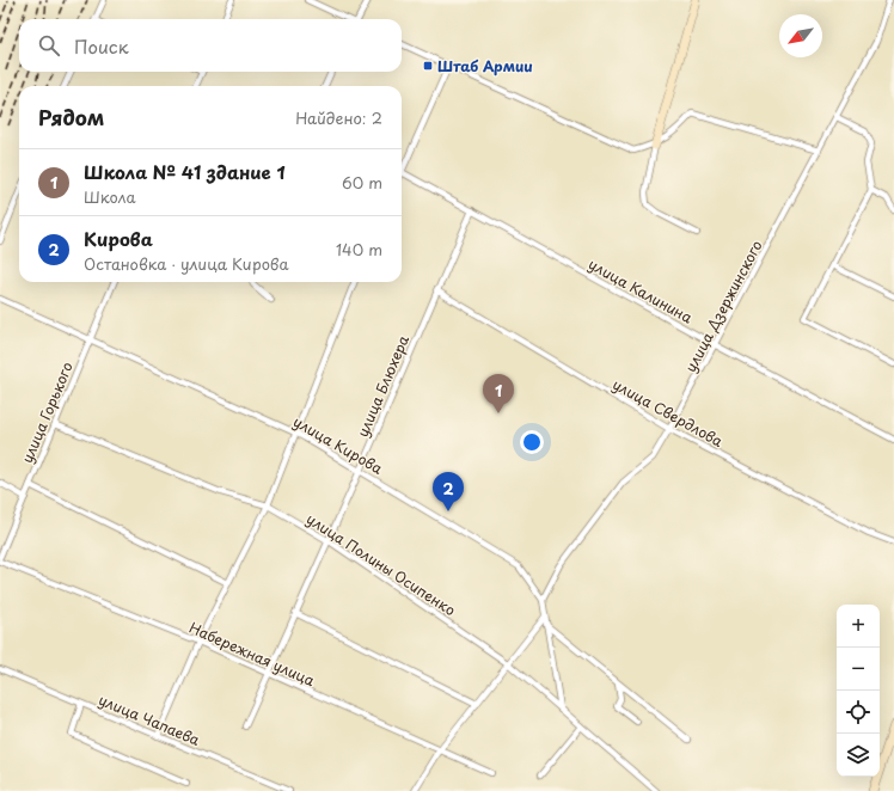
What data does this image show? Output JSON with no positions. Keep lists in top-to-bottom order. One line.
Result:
{"streets":{"street":["улица Калинина","улица Дзержинского","улица Блюхера","улица Горького","улица Свердлова","улица Кирова","улица Полины Осипенко","Набережная улица","улица Чапаева"]},"crossings":[["улица Калинина","улица Дзержинского"],["улица Калинина","улица Блюхера"],["улица Дзержинского","улица Свердлова"],["улица Дзержинского","улица Кирова"],["улица Блюхера","улица Свердлова"],["улица Блюхера","улица Кирова"],["улица Блюхера","улица Полины Осипенко"],["улица Блюхера","Набережная улица"],["улица Горького","улица Кирова"],["улица Горького","улица Полины Осипенко"],["улица Кирова","улица Полины Осипенко"]],"places":{"transit":["Штаб Армии"]},"north":"bottom left","page":{"search":"Поиск","heading":["Рядом","Найдено: 2"],"list":[{"mark":"1","name":"Школа № 41 здание 1","note":"Школа","value":"60 m"},{"mark":"2","name":"Кирова","note":"Остановка · улица Кирова","value":"140 m"}],"pins":["1","2"],"map_buttons":["+","−"]}}
